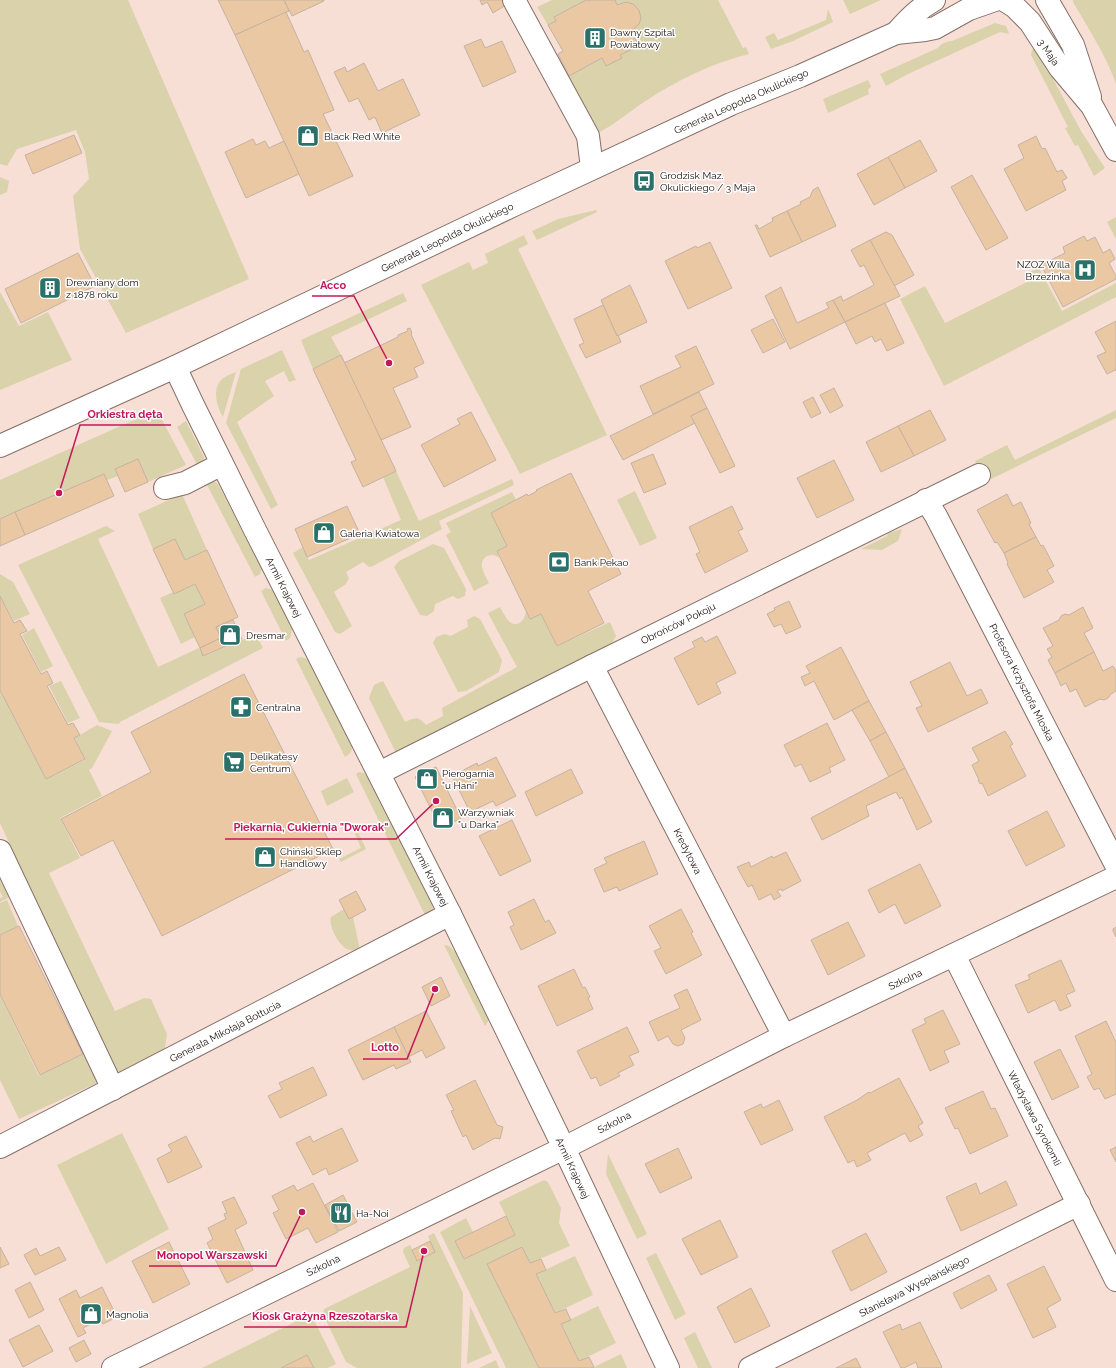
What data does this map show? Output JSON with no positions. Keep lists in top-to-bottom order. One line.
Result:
{"streets":{"street":["3 Maja","Generała Leopolda Okulickiego","Armii Krajowej","Obrońców Pokoju","Profesora Krzysztofa Mloska","Kredytowa","Szkolna","Generała Mikołaja Bołtucia","Władysława Syrokomli","Stanisława Wyspiańskiego"]},"crossings":[["Generała Leopolda Okulickiego","Armii Krajowej"],["Armii Krajowej","Obrońców Pokoju"],["Armii Krajowej","Szkolna"],["Armii Krajowej","Generała Mikołaja Bołtucia"],["Obrońców Pokoju","Profesora Krzysztofa Mloska"],["Obrońców Pokoju","Kredytowa"],["Kredytowa","Szkolna"],["Szkolna","Władysława Syrokomli"],["Władysława Syrokomli","Stanisława Wyspiańskiego"]],"places":{"building":["Dawny Szpital Powiatowy","Drewniany dom z 1878 roku"],"shop":["Black Red White","Galeria Kwiatowa","Dresmar","Pierogarnia \"u Hani\"","Warzywniak \"u Darka\"","Chiński Sklep Handlowy","Magnolia"],"bus stop":["Grodzisk Maz. Okulickiego / 3 Maja"],"hospital":["NZOZ Willa Brzezinka"],"other":["Acco","Orkiestra dęta","Piekarnia, Cukiernia \"Dworak\"","Lotto","Monopol Warszawski","Kiosk Grażyna Rzeszotarska"],"bank":["Bank Pekao"],"pharmacy":["Centralna"],"supermarket":["Delikatesy Centrum"],"restaurant":["Ha-Noi"]}}
